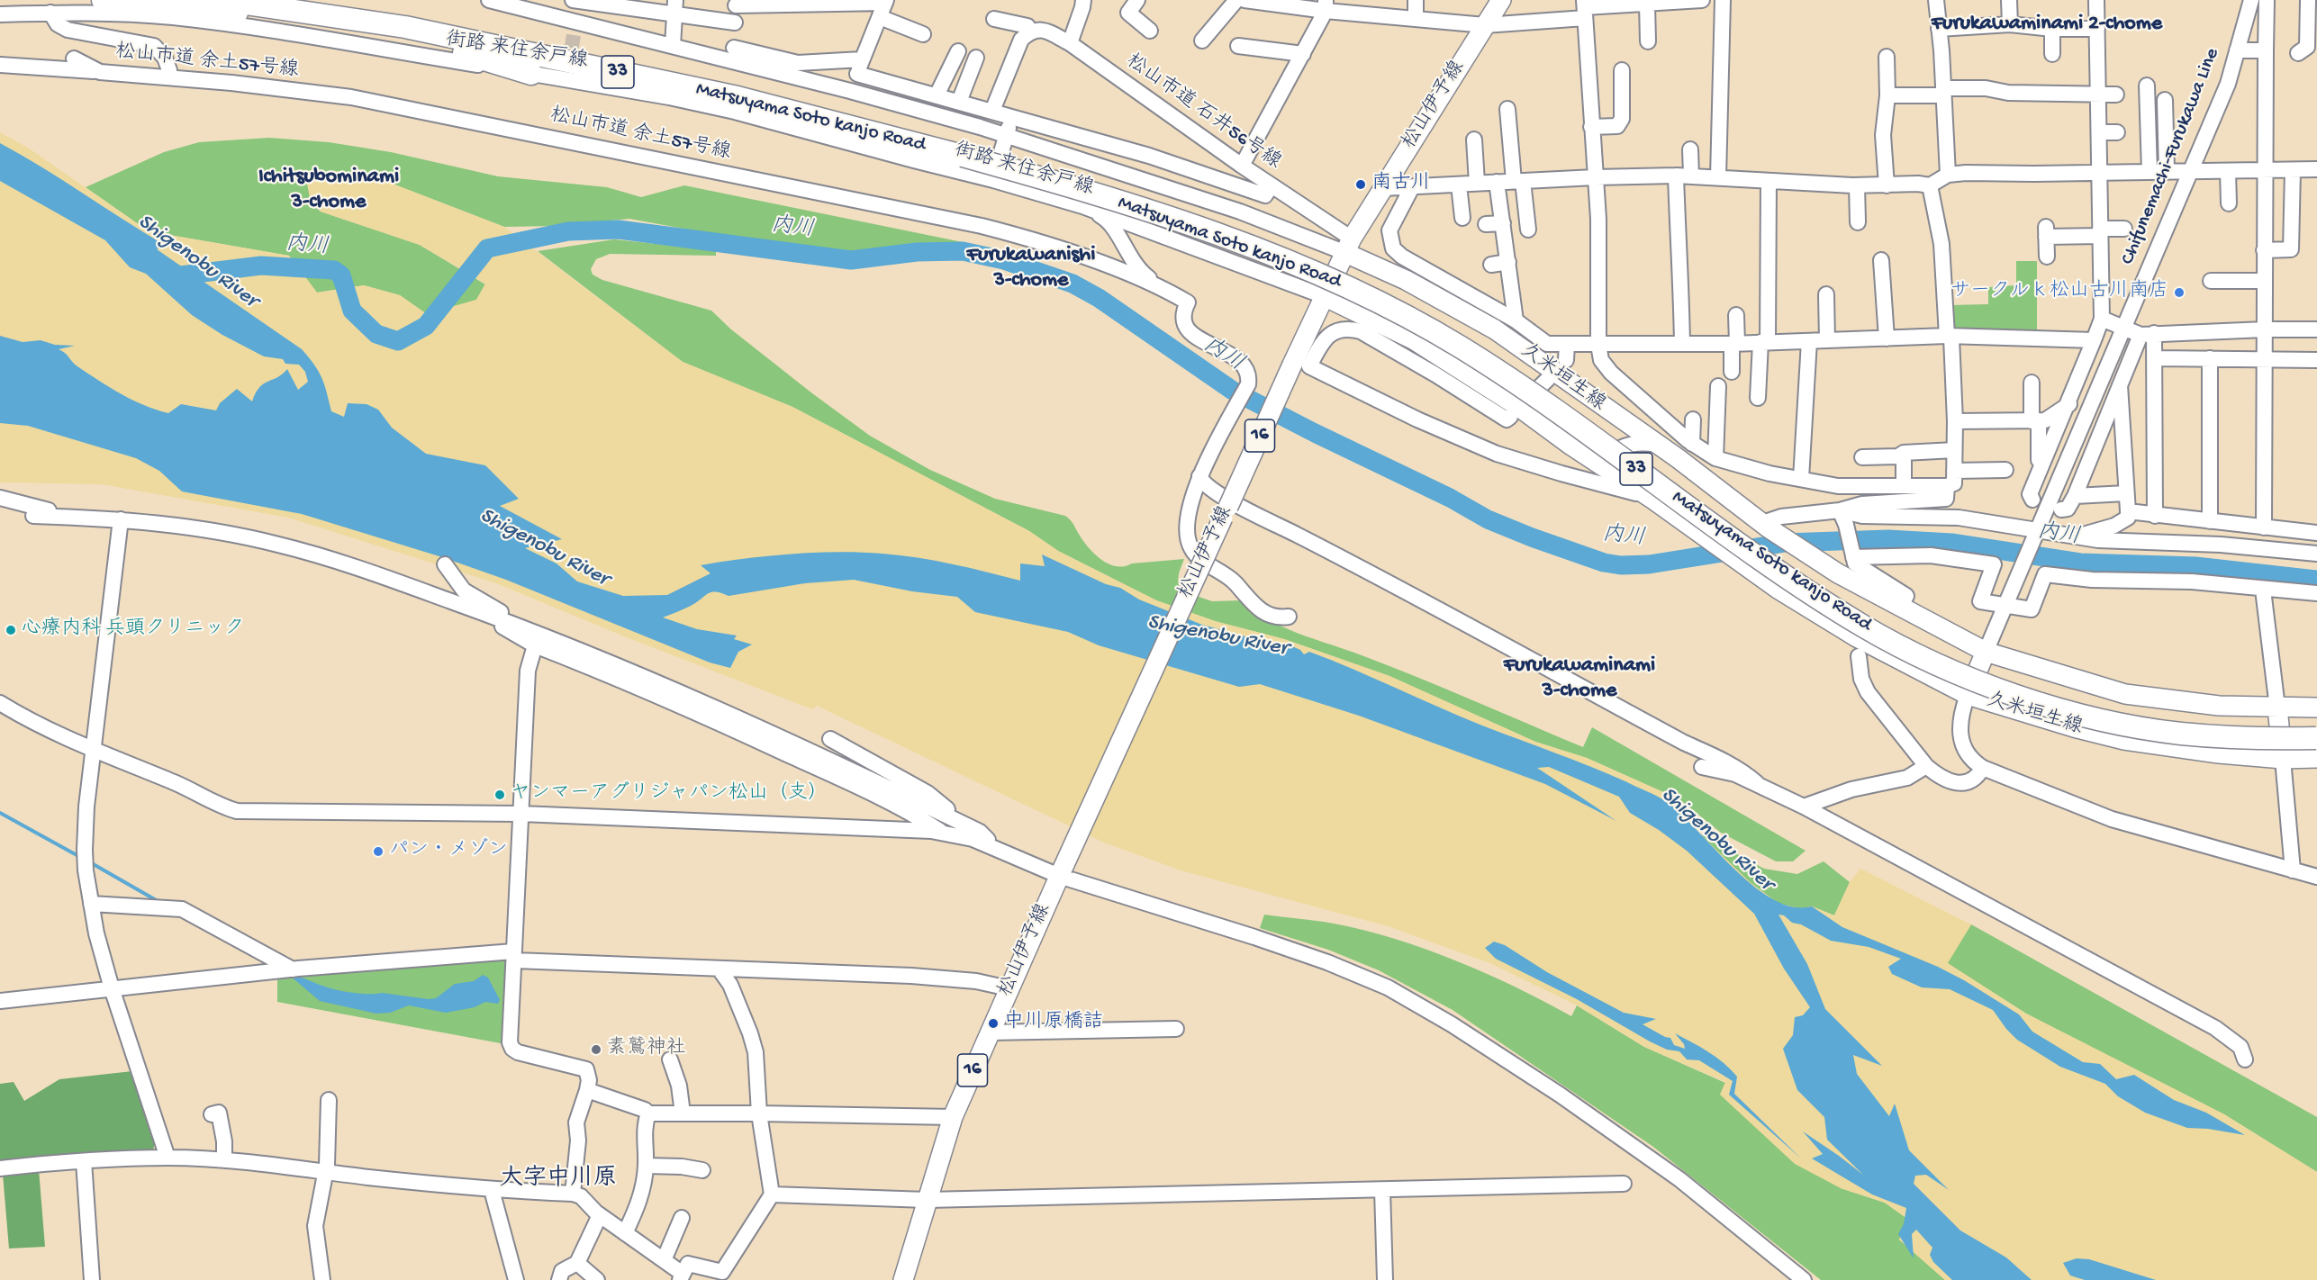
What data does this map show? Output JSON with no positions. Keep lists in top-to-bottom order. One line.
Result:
{"streets":{"highway":["33","Matsuyama Soto kanjo Road"],"main road":["松山伊予線","久米垣生線","16"],"street":["街路 来住余戸線","松山市道 余土57号線","松山市道 石井56号線","Chifunemachi-Furukawa Line"]},"crossings":[["街路 来住余戸線","松山伊予線"],["街路 来住余戸線","松山市道 石井56号線"],["街路 来住余戸線","久米垣生線"],["松山伊予線","松山市道 石井56号線"],["松山伊予線","久米垣生線"],["松山市道 石井56号線","久米垣生線"]],"districts":["Furukawaminami 2-chome","Ichitsubominami 3-chome","Furukawanishi 3-chome","Furukawaminami 3-chome","大字中川原"],"water":["内川","Shigenobu River"],"places":["南古川","サークルｋ松山古川南店","心療内科 兵頭クリニック","ヤンマーアグリジャパン松山（支）","パン・メゾン","中川原橋詰","素鷲神社"]}
